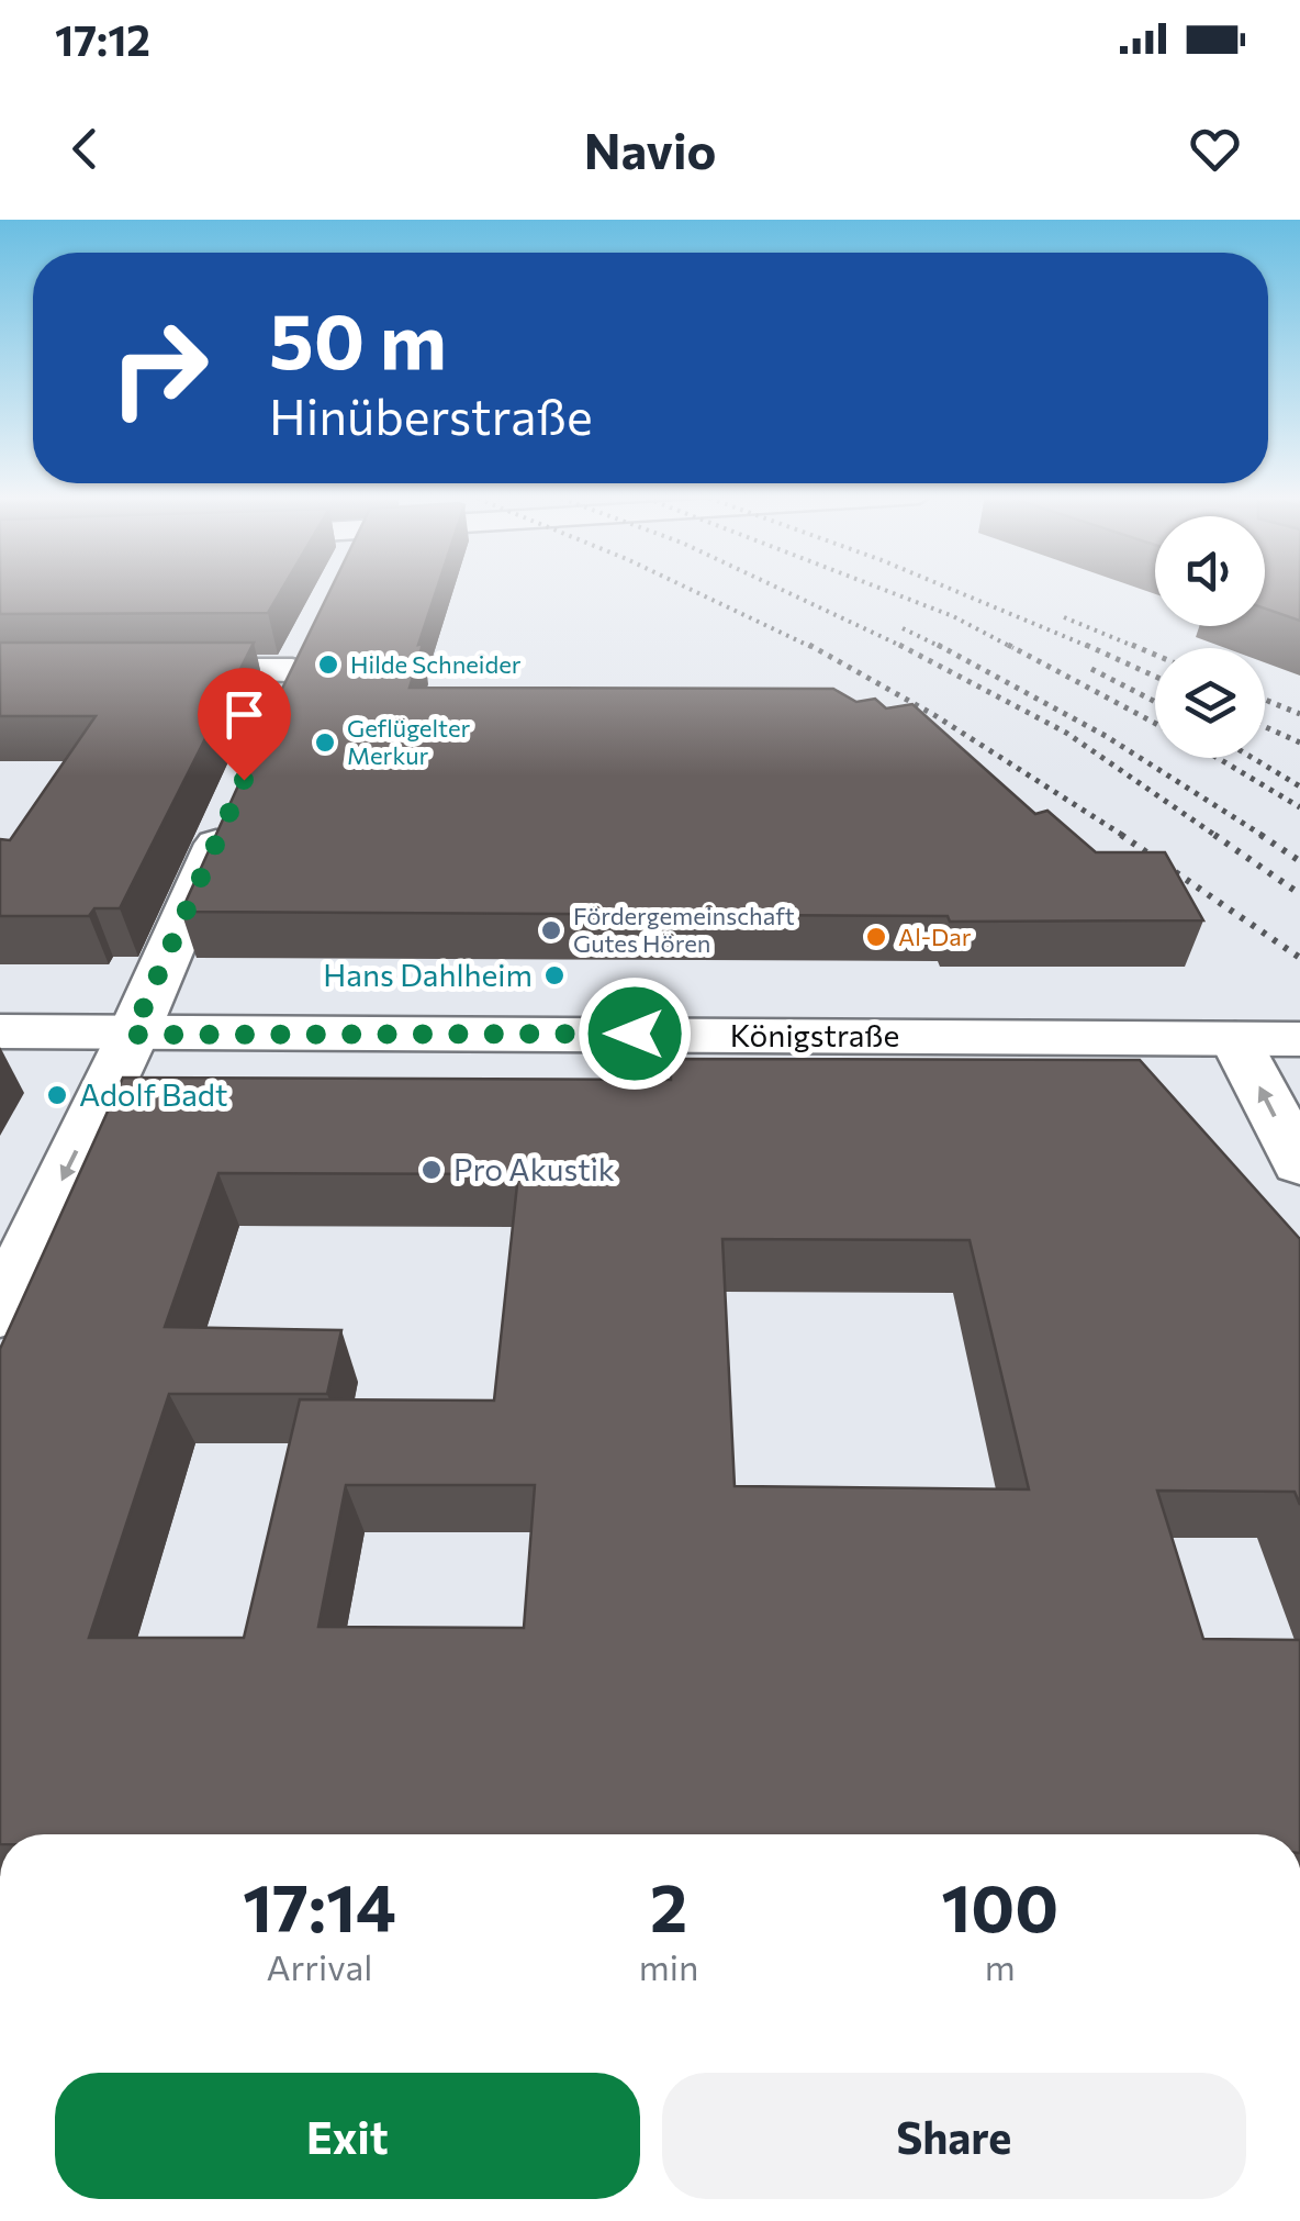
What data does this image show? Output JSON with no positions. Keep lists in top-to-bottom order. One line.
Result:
{"streets":{"street":["Königstraße"]},"places":["Hilde Schneider","Geflügelter Merkur","Fördergemeinschaft Gutes Hören","Al-Dar","Hans Dahlheim","Adolf Badt","Pro Akustik"],"page":{"status":"17:12","header":"Navio","turn":["50 m","Hinüberstraße"],"eta":["17:14","Arrival","2","min","100","m"],"buttons":["Exit","Share"]}}
